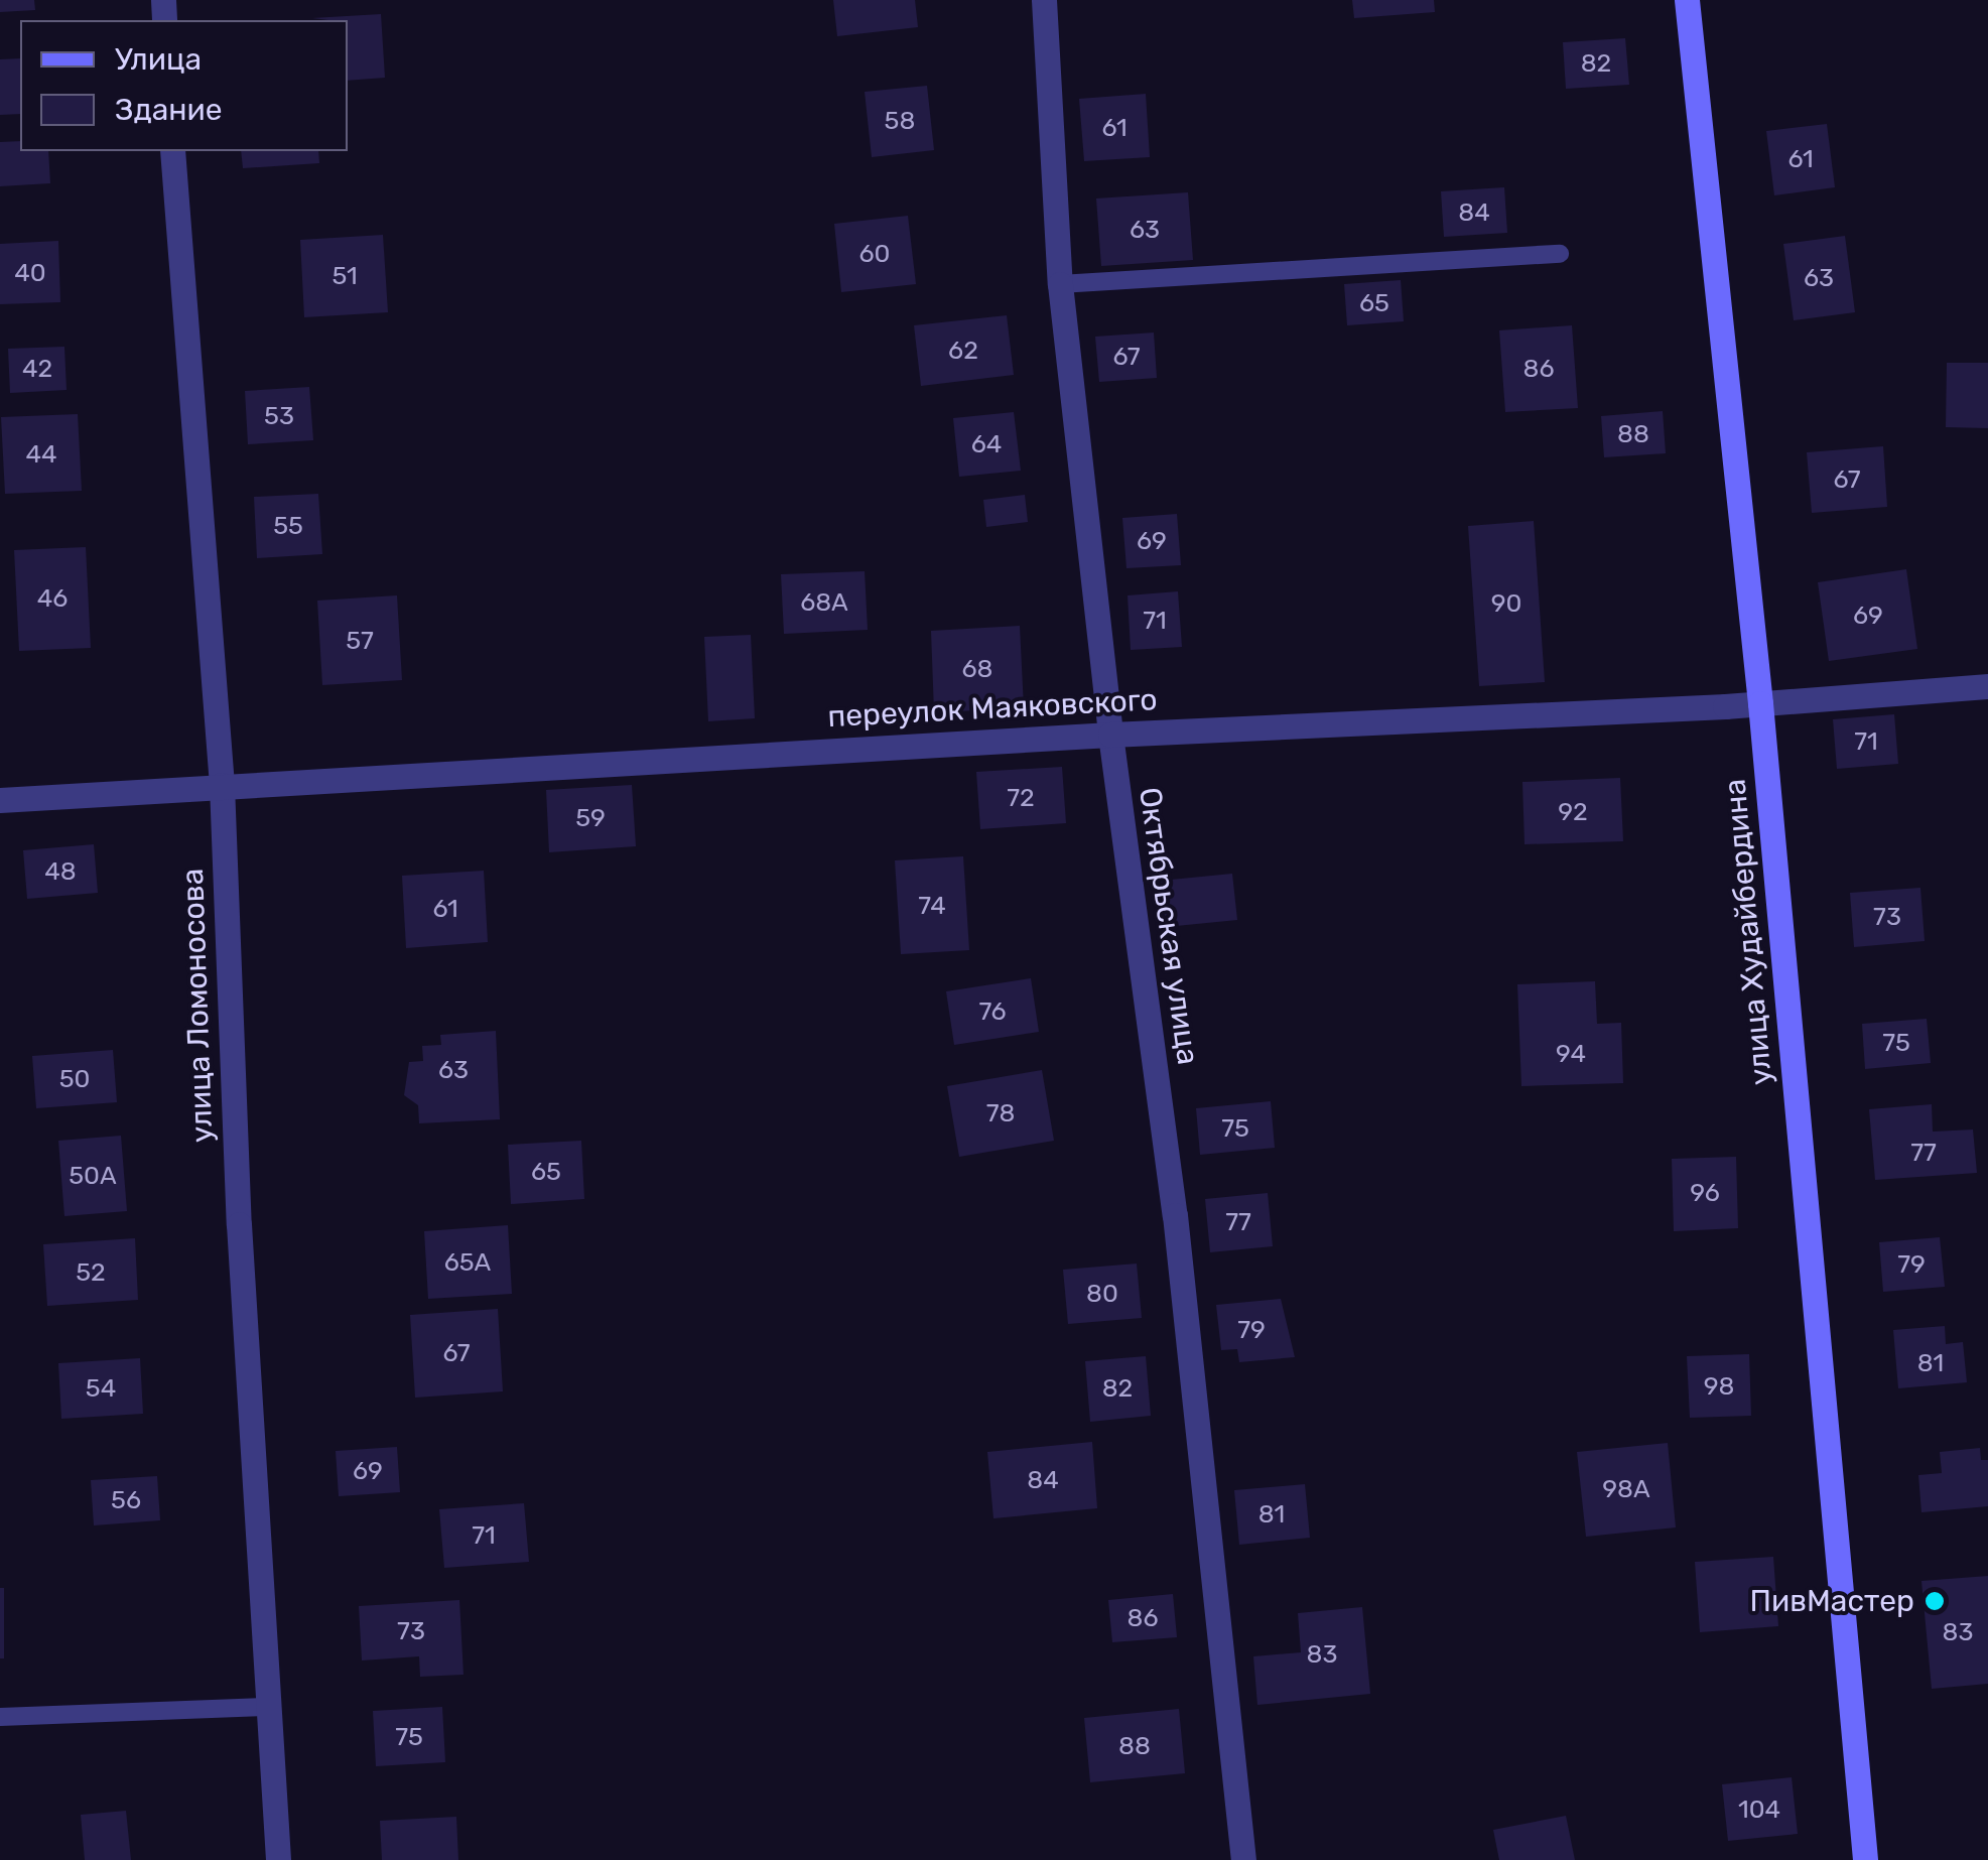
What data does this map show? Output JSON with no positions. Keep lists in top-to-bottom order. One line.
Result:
{"streets":{"street":["переулок Маяковского","Октябрьская улица","улица Худайбердина","улица Ломоносова"]},"crossings":[["переулок Маяковского","Октябрьская улица"],["переулок Маяковского","улица Худайбердина"],["переулок Маяковского","улица Ломоносова"]],"places":["ПивМастер"],"house_numbers":["82","58","61","61","84","63","60","40","51","63","65","62","67","42","86","53","88","64","44","67","55","69","46","68А","90","69","71","57","68","71","72","92","59","48","74","61","73","76","75","94","63","50","78","75","77","65","50А","96","77","65А","79","52","80","79","67","81","98","54","82","69","84","98А","56","81","71","86","73","83","83","75","88","104"],"legend":["Улица","Здание"]}
